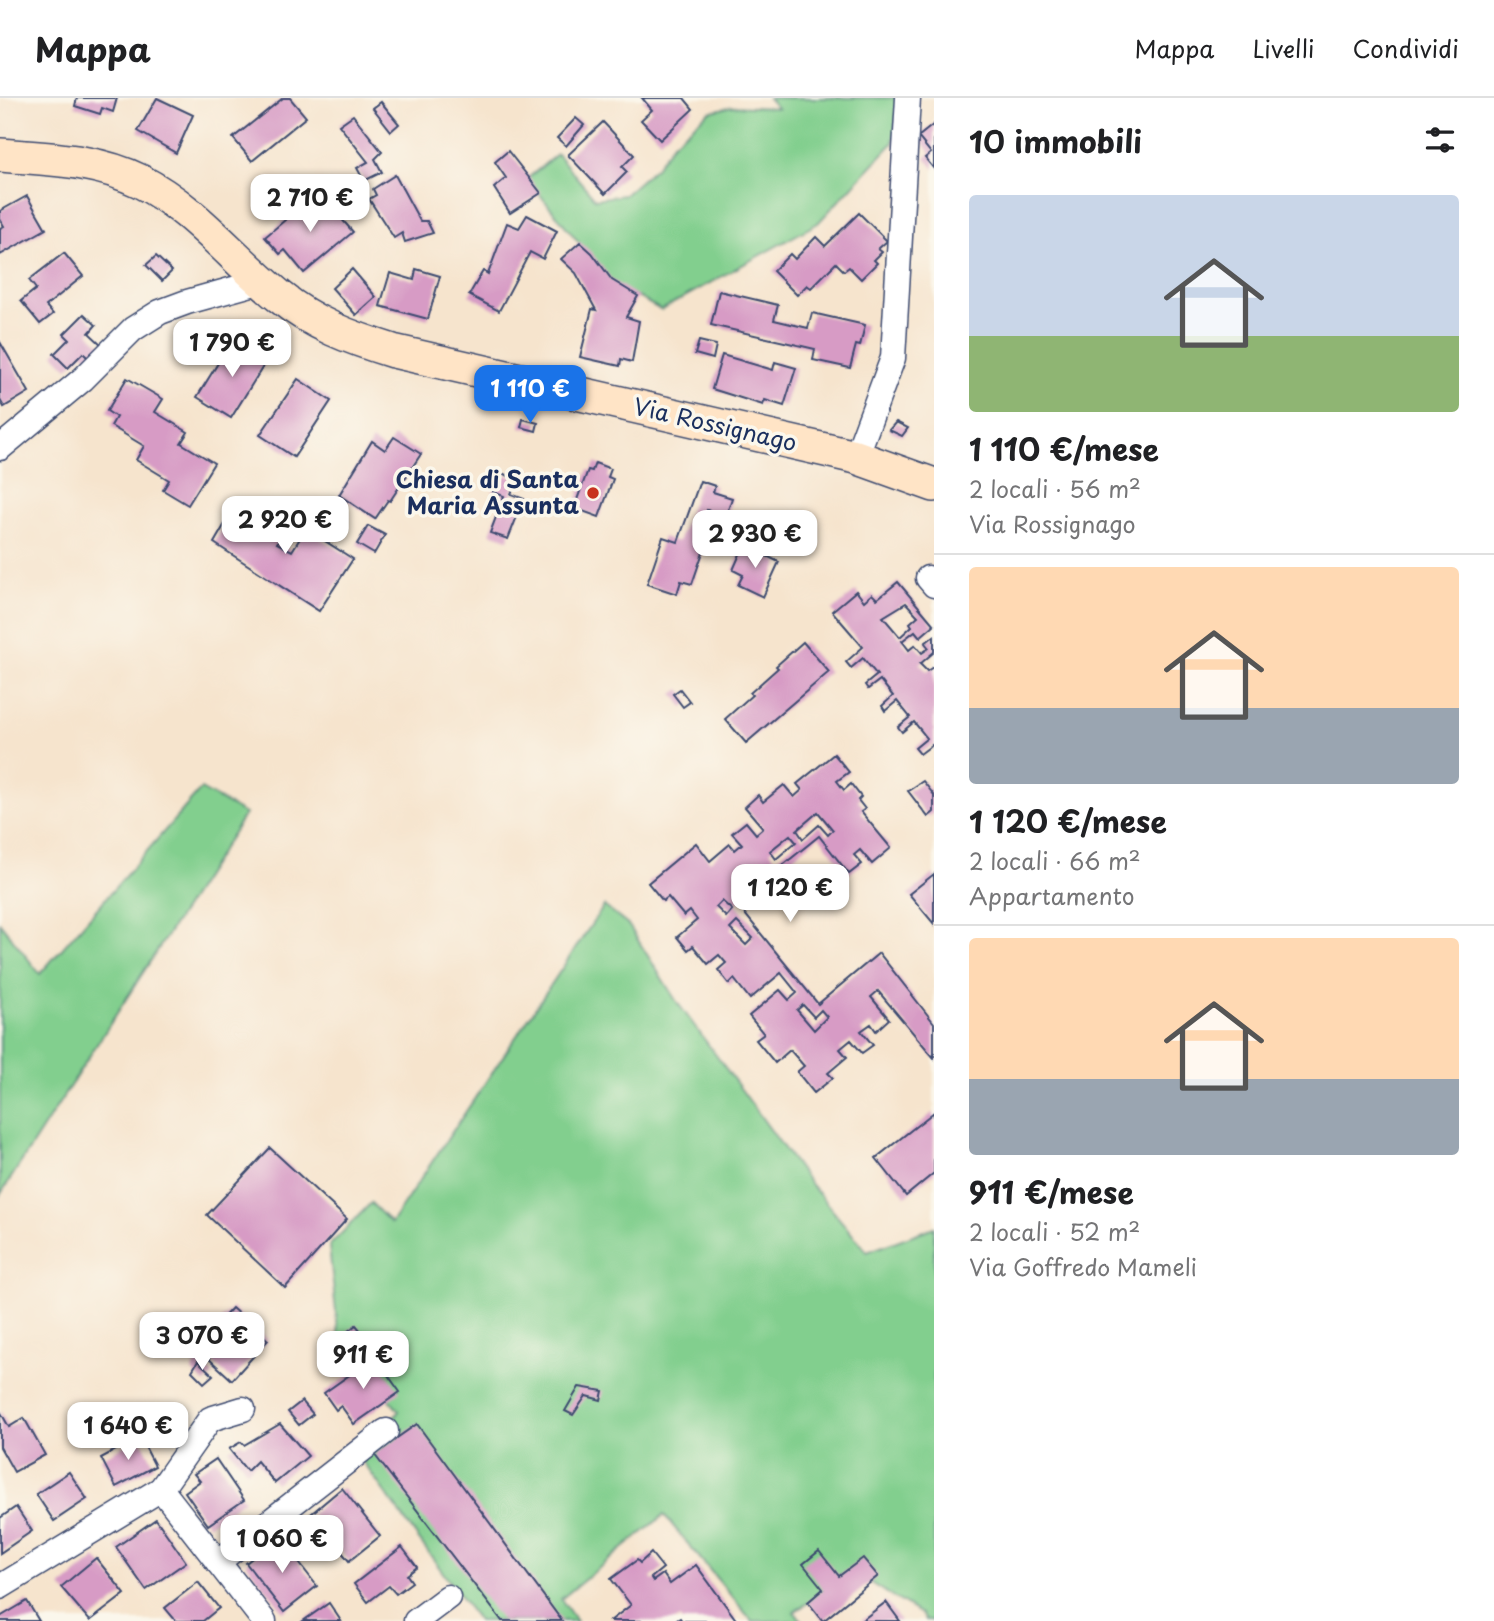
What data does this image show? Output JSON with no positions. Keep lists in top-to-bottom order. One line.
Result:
{"streets":{"street":["Via Rossignago"]},"places":["Chiesa di Santa Maria Assunta"],"page":{"header":"Mappa","nav":["Mappa","Livelli","Condividi"],"heading":"10 immobili","price":["2 710 €","1 790 €","1 110 €","2 920 €","2 930 €","1 120 €","3 070 €","911 €","1 640 €","1 060 €"],"list":[{"name":"1 110 €/mese","note":"2 locali · 56 m² · Via Rossignago"},{"name":"1 120 €/mese","note":"2 locali · 66 m² · Appartamento"},{"name":"911 €/mese","note":"2 locali · 52 m² · Via Goffredo Mameli"}]}}
